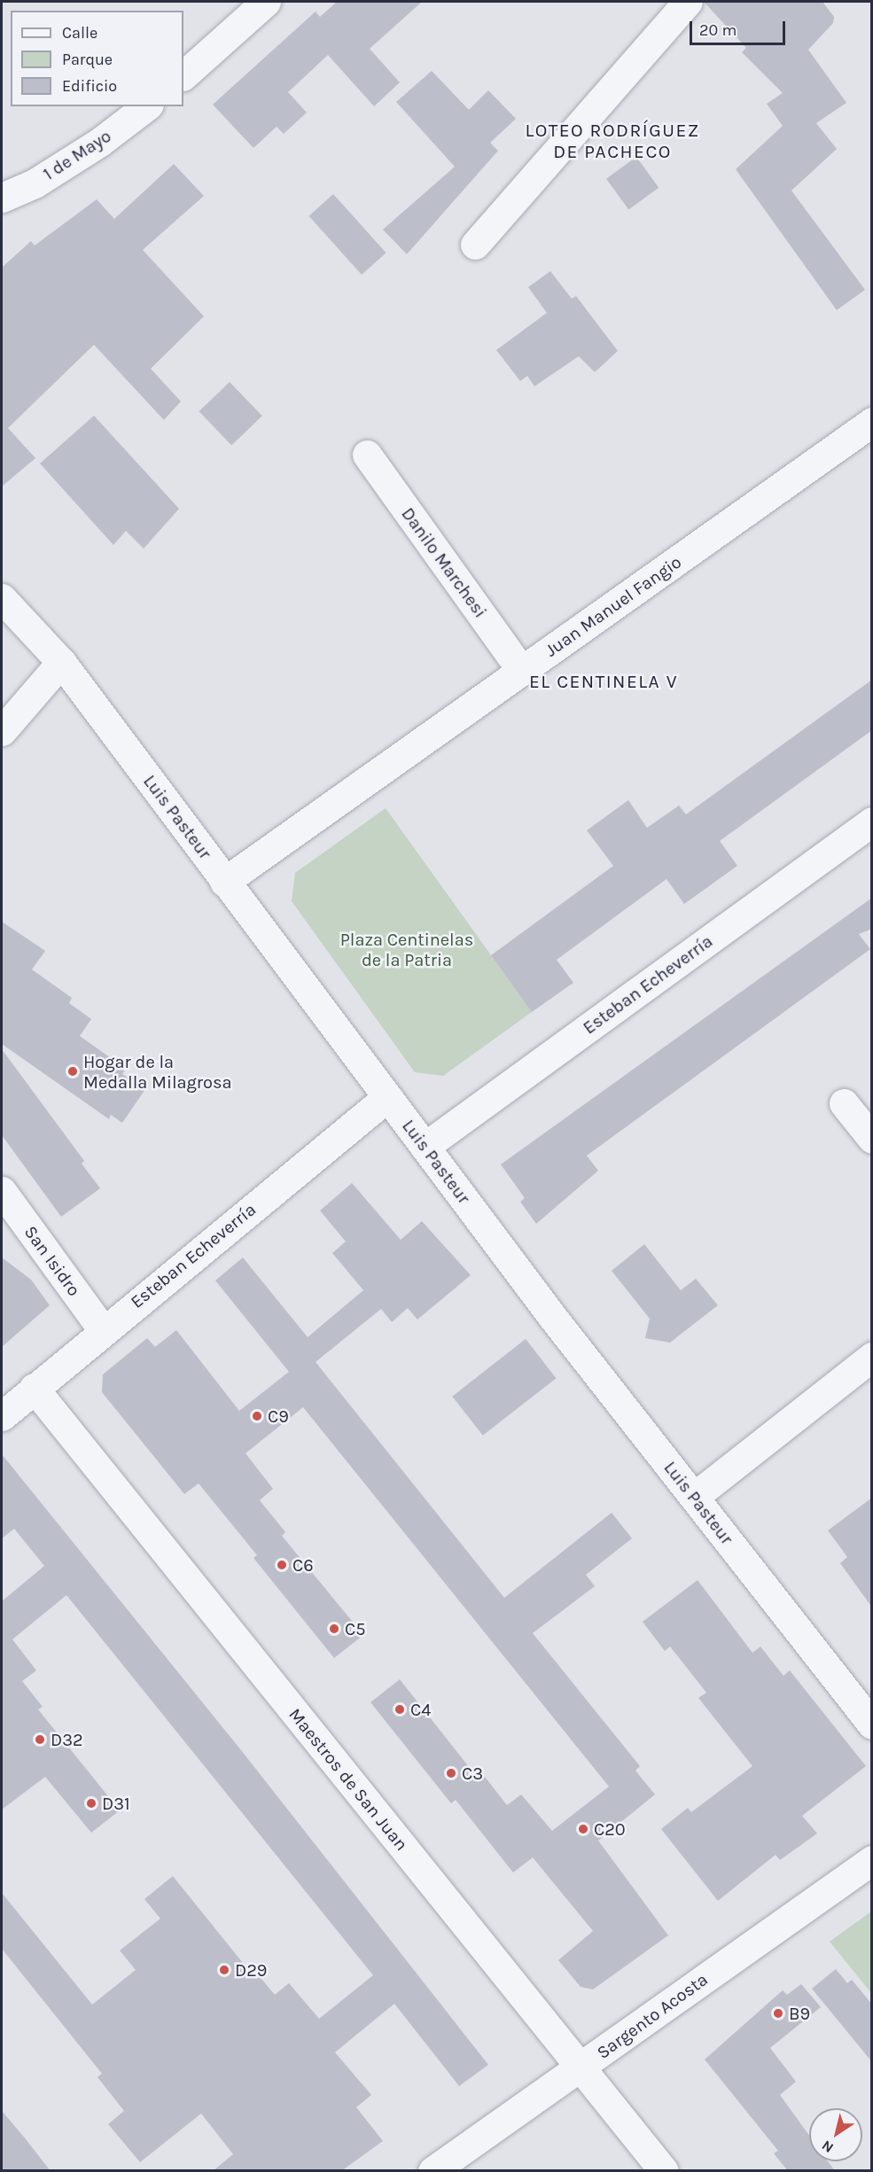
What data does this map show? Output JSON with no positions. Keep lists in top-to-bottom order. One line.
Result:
{"streets":{"street":["1 de Mayo","Danilo Marchesi","Juan Manuel Fangio","Luis Pasteur","Esteban Echeverría","San Isidro","Maestros de San Juan","Sargento Acosta"]},"crossings":[["Danilo Marchesi","Juan Manuel Fangio"],["Juan Manuel Fangio","Luis Pasteur"],["Luis Pasteur","Esteban Echeverría"],["Esteban Echeverría","San Isidro"],["Esteban Echeverría","Maestros de San Juan"],["Maestros de San Juan","Sargento Acosta"]],"districts":["LOTEO RODRÍGUEZ DE PACHECO","EL CENTINELA V"],"parks":["Plaza Centinelas de la Patria"],"places":["Hogar de la Medalla Milagrosa","C9","C6","C5","C4","D32","C3","D31","C20","D29","B9"],"legend":["Calle","Parque","Edificio"],"scale_bar":"20 m","north":"bottom left"}
